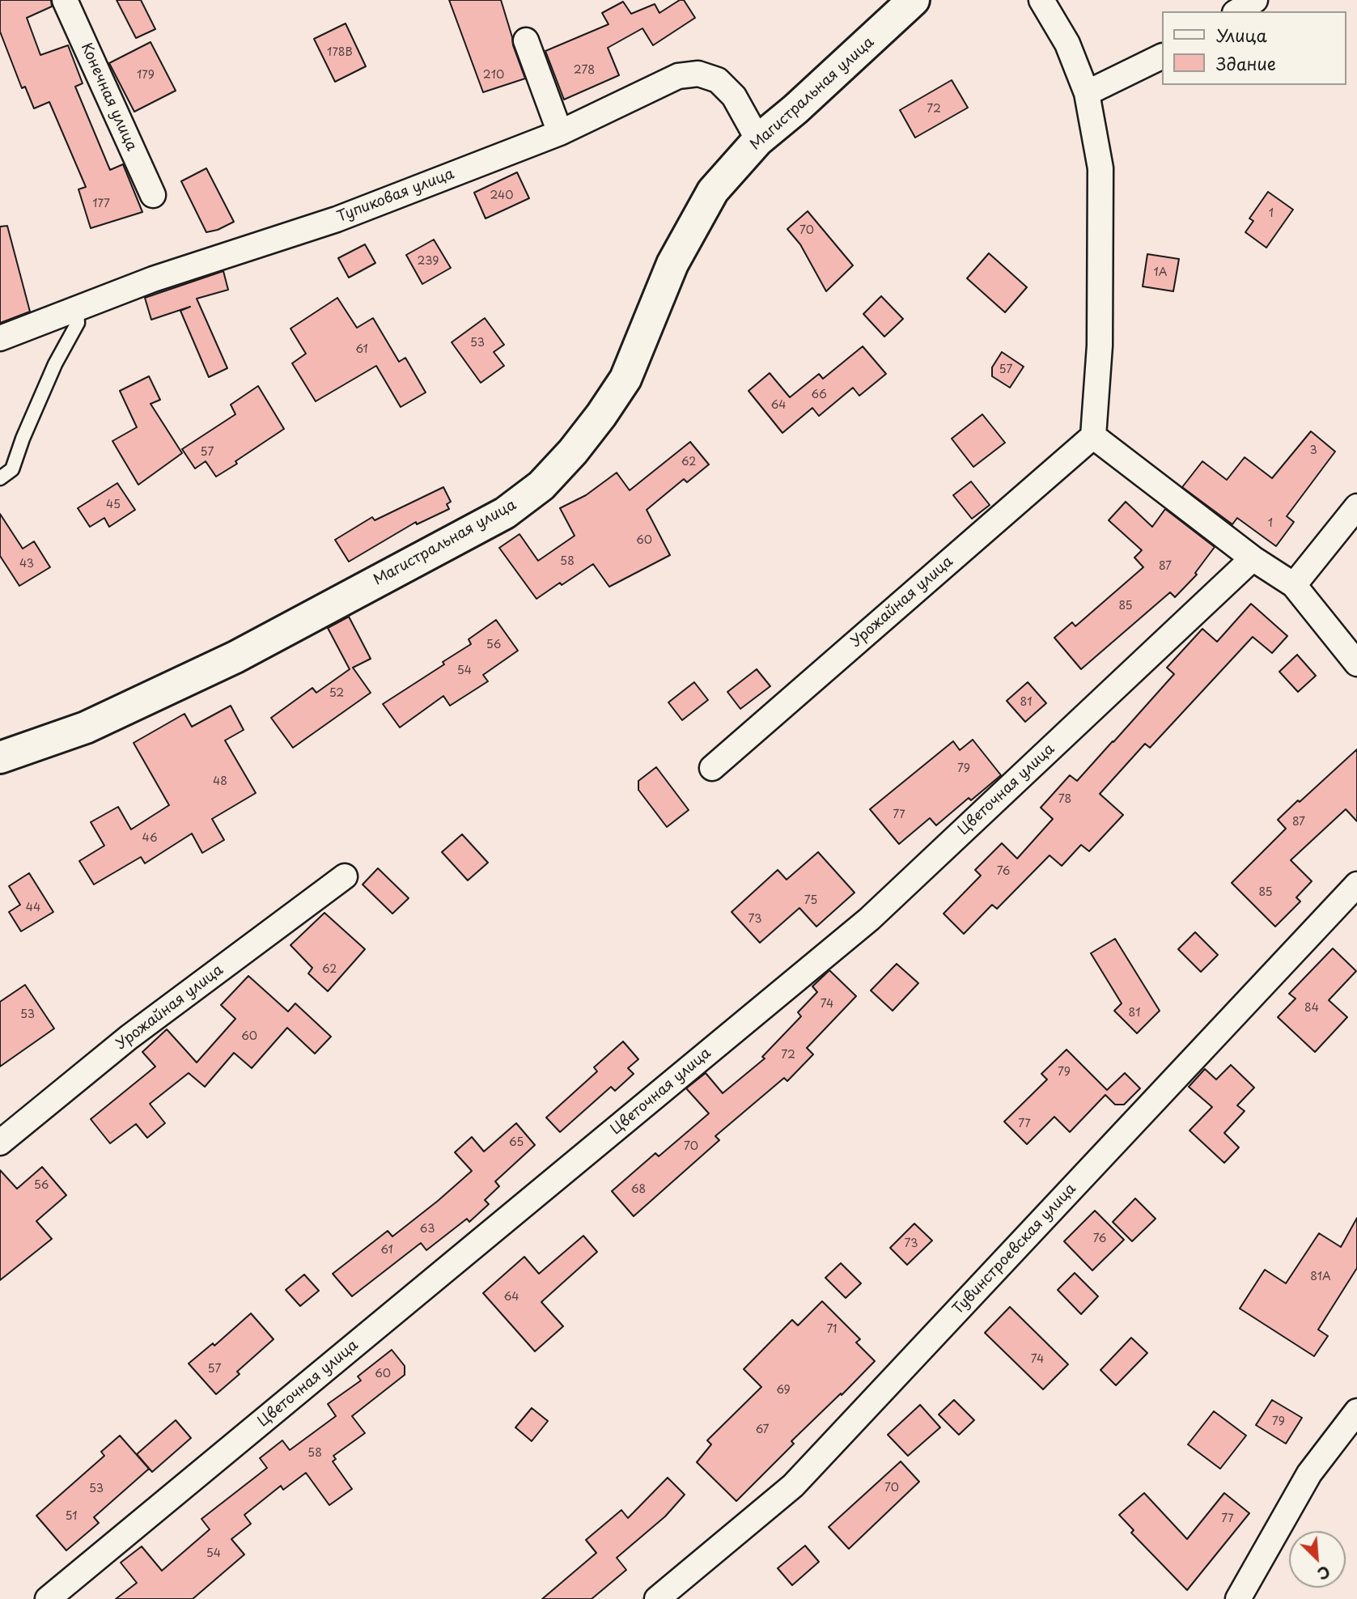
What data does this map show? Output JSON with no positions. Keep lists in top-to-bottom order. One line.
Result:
{"streets":{"street":["Магистральная улица","Конечная улица","Тупиковая улица","Урожайная улица","Цветочная улица","Тувинстроевская улица"]},"crossings":[["Магистральная улица","Тупиковая улица"]],"house_numbers":["178В","278","179","210","72","240","177","1","70","239","1А","53","61","57","66","64","3","57","62","45","1","60","58","43","87","85","56","54","52","81","79","48","78","77","87","46","76","85","75","44","73","62","74","84","81","53","60","72","79","77","65","70","56","68","63","76","73","61","81А","64","71","74","57","60","69","79","67","58","70","53","51","77","54"],"legend":["Улица","Здание"],"north":"bottom right"}
